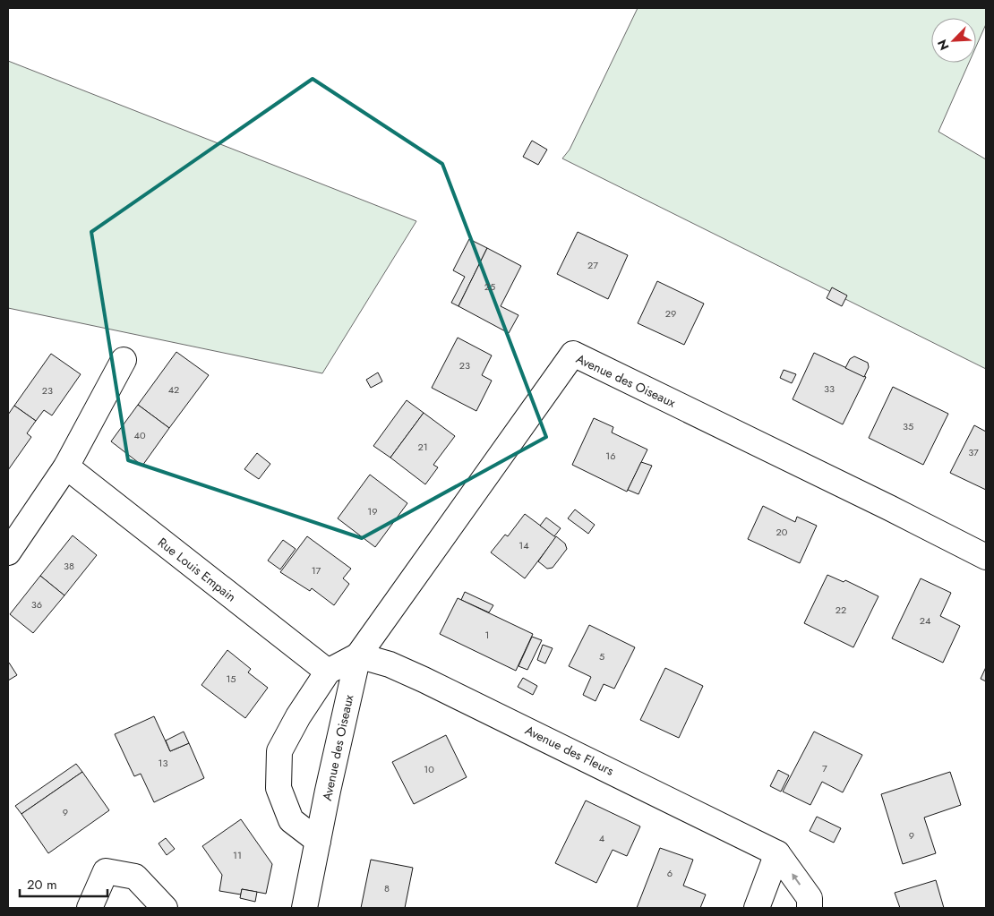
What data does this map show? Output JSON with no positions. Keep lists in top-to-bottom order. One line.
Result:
{"streets":{"street":["Avenue des Oiseaux","Rue Louis Empain","Avenue des Fleurs"]},"crossings":[["Avenue des Oiseaux","Rue Louis Empain"],["Avenue des Oiseaux","Avenue des Fleurs"]],"house_numbers":["27","25","29","23","33","42","23","35","40","21","37","16","19","20","14","38","17","36","22","24","1","5","15","13","7","10","9","9","4","11","6","8"],"scale_bar":"20 m","north":"bottom left"}
